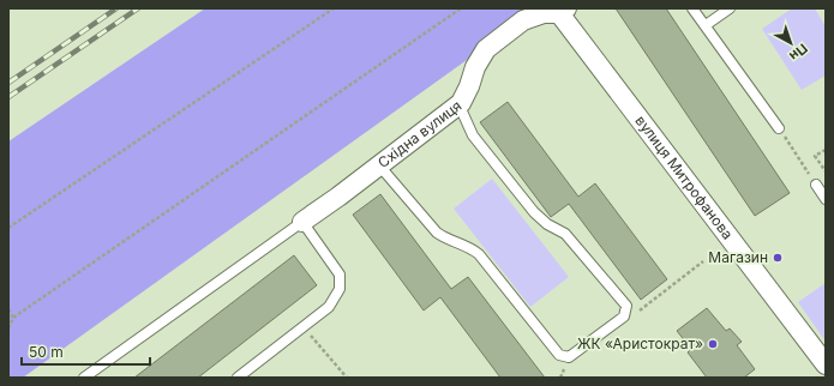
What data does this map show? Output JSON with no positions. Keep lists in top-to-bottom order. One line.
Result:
{"streets":{"street":["Східна вулиця","вулиця Митрофанова"]},"crossings":[["Східна вулиця","вулиця Митрофанова"]],"places":["Магазин","ЖК «Аристократ»"],"scale_bar":"50 m","north":"bottom right"}
